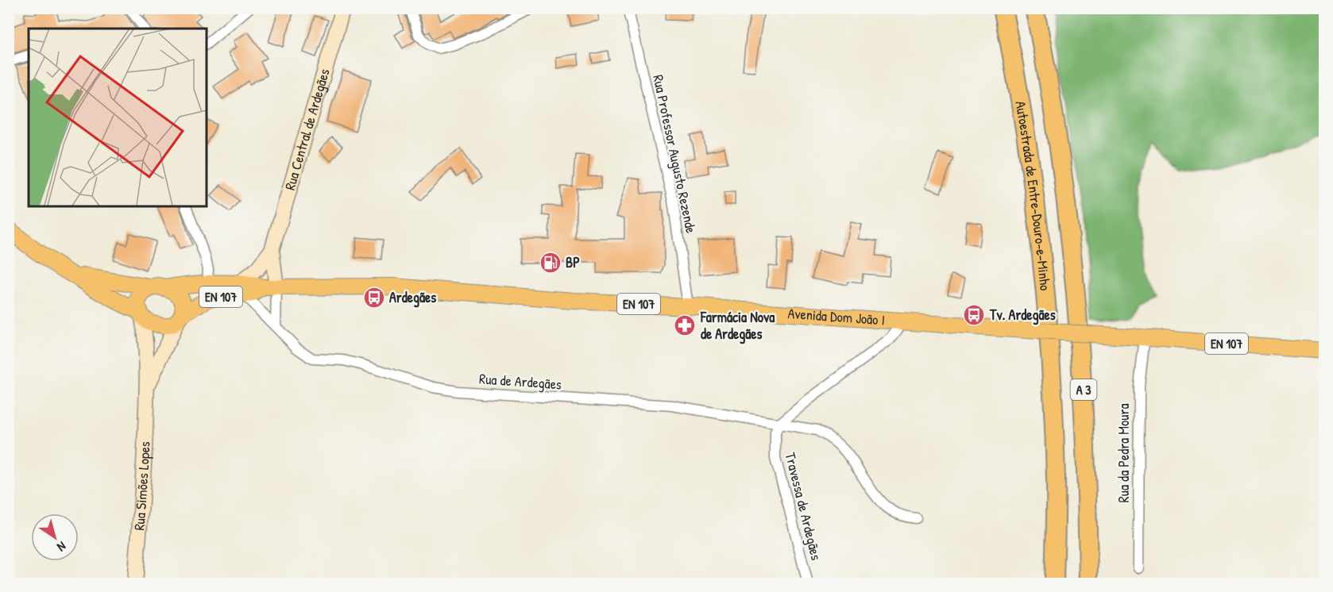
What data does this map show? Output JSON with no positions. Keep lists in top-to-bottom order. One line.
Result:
{"streets":{"highway":["Autoestrada de Entre-Douro-e-Minho","A 3"],"main road":["EN 107","Avenida Dom João I"],"street":["Rua Central de Ardegães","Rua Professor Augusto Rezende","Rua de Ardegães","Rua da Pedra Moura","Rua Simões Lopes","Travessa de Ardegães"]},"crossings":[["Rua Central de Ardegães","Avenida Dom João I"],["Rua Central de Ardegães","Rua de Ardegães"],["Rua Professor Augusto Rezende","Avenida Dom João I"],["EN 107","Avenida Dom João I"],["EN 107","Rua Simões Lopes"],["Avenida Dom João I","Rua de Ardegães"],["Avenida Dom João I","Rua da Pedra Moura"],["Avenida Dom João I","Rua Simões Lopes"],["Rua de Ardegães","Travessa de Ardegães"]],"places":{"fuel station":["BP"],"bus stop":["Ardegães","Tv. Ardegães"],"pharmacy":["Farmácia Nova de Ardegães"]},"north":"bottom right"}
